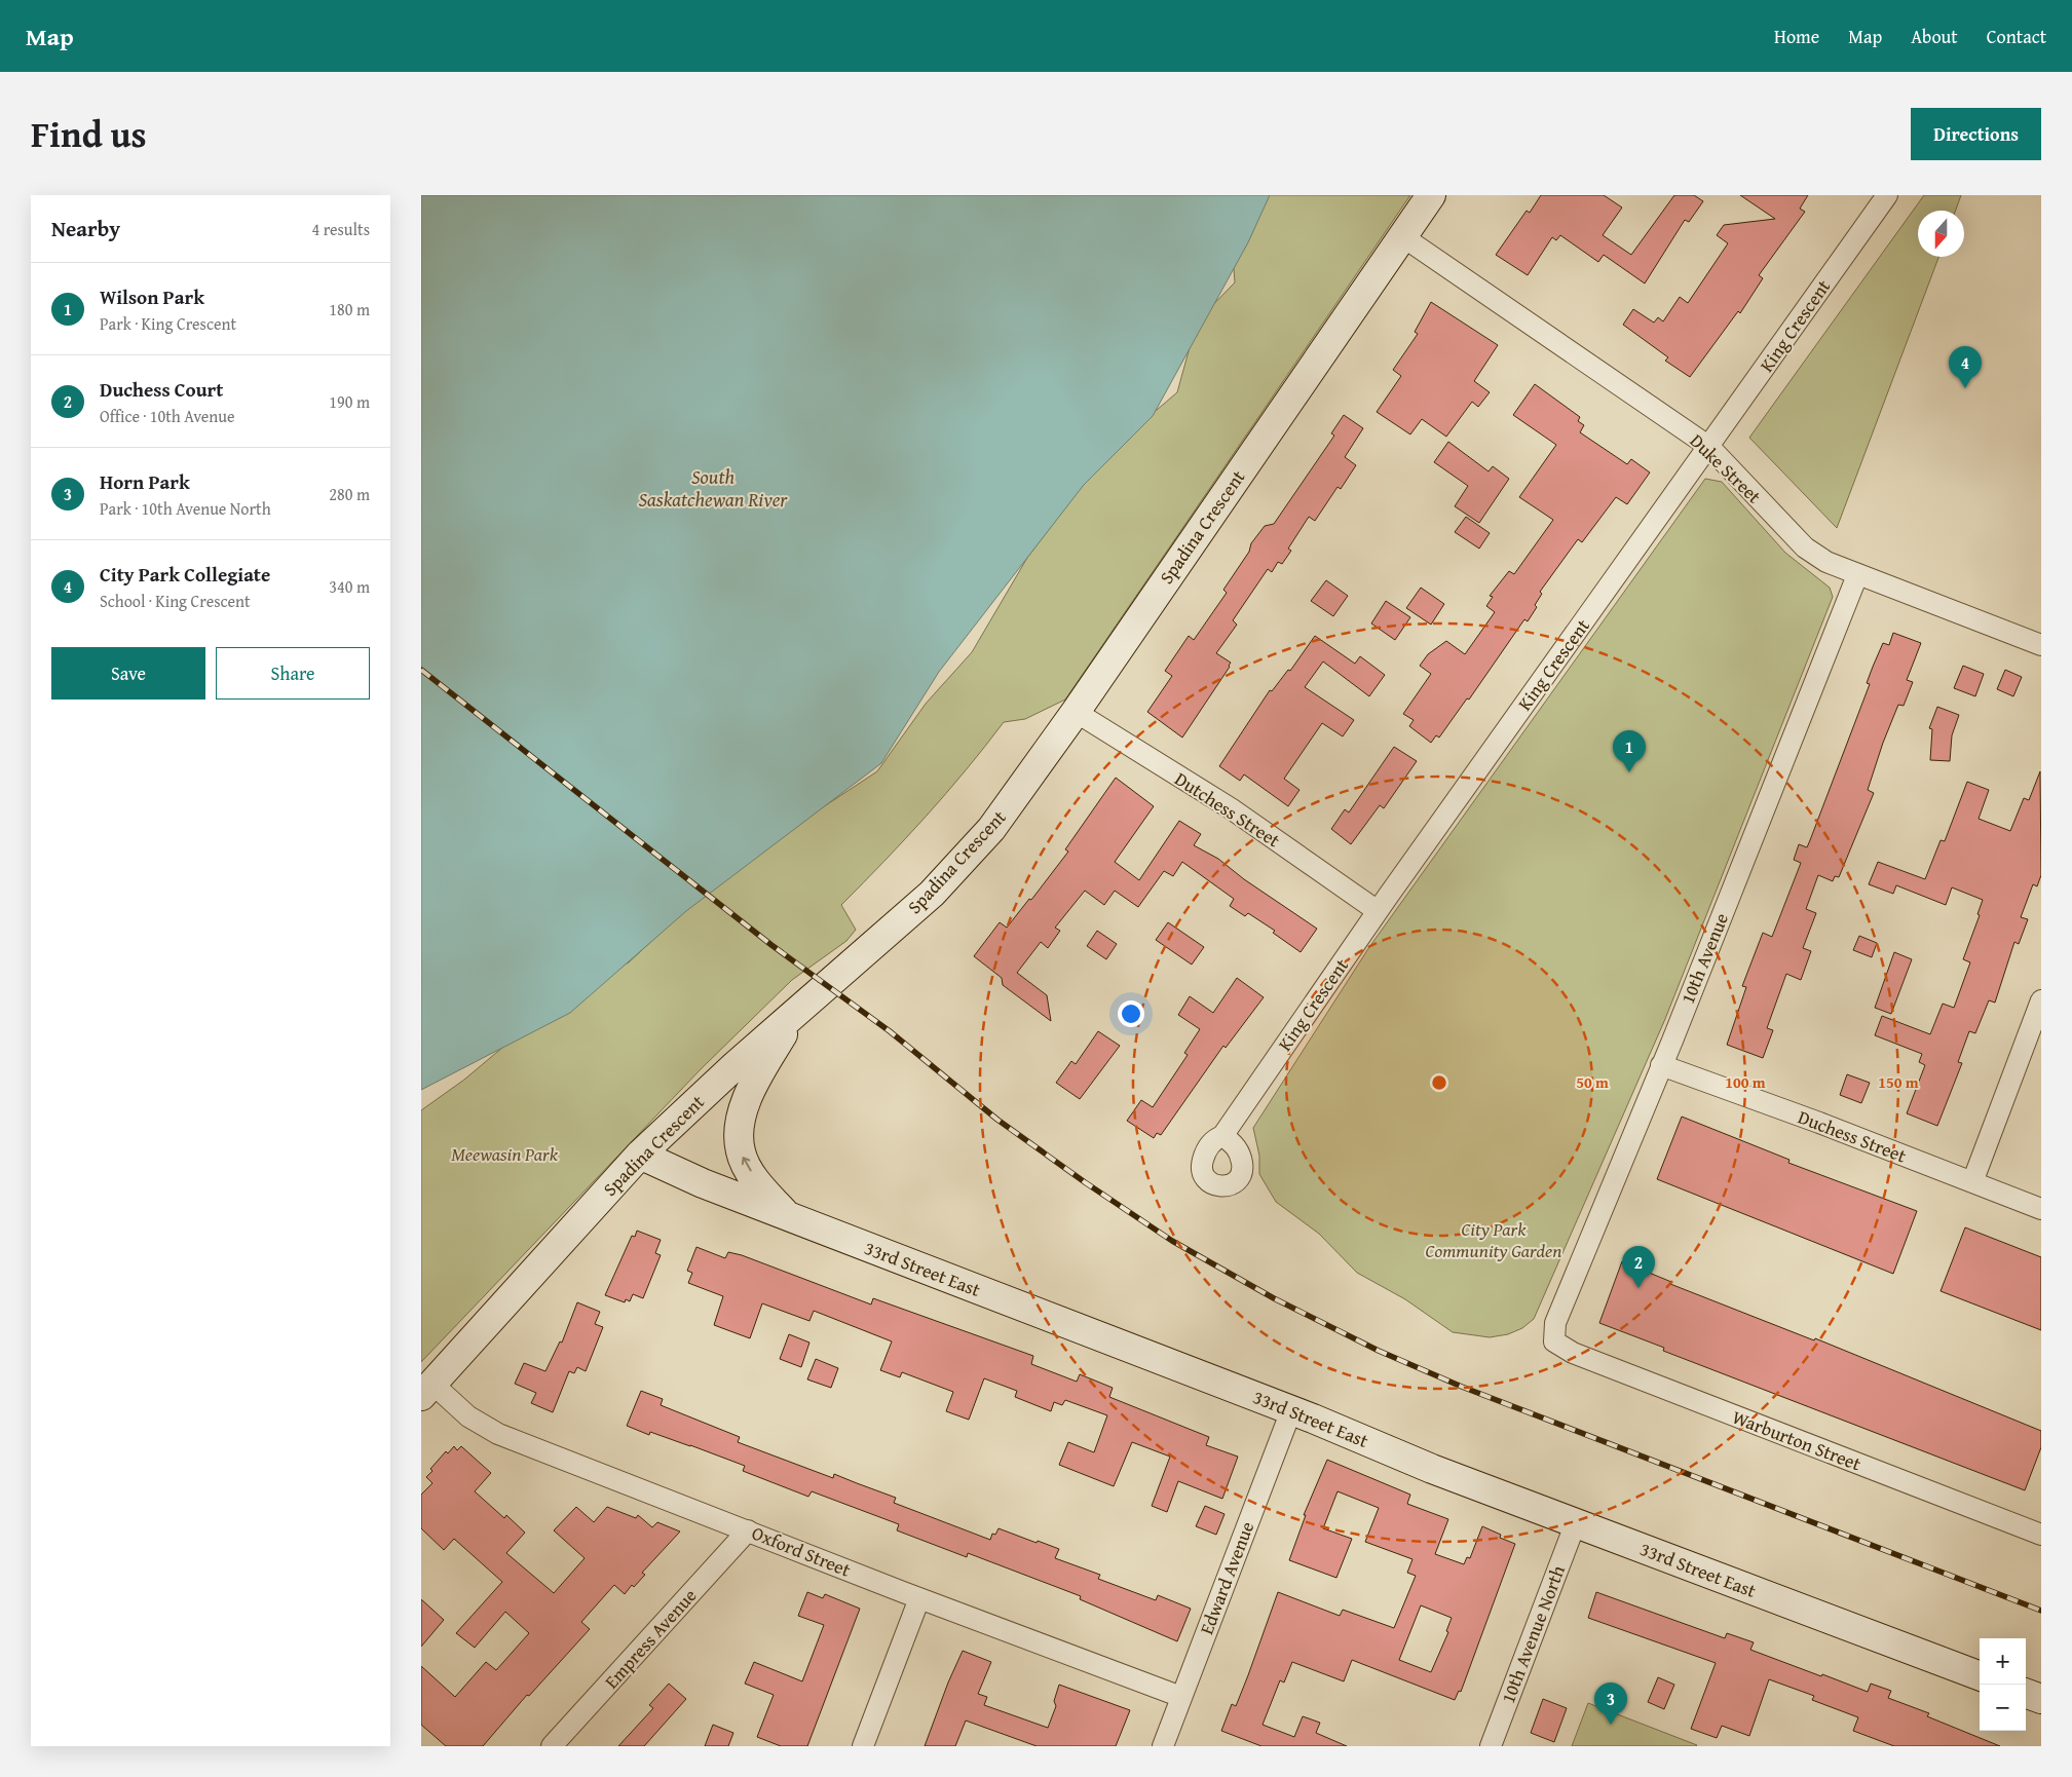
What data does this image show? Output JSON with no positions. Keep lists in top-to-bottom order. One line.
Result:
{"streets":{"street":["King Crescent","Duke Street","Spadina Crescent","Dutchess Street","10th Avenue","Duchess Street","33rd Street East","Warburton Street","Oxford Street","Edward Avenue","10th Avenue North","Empress Avenue"]},"crossings":[["King Crescent","Duke Street"],["King Crescent","Dutchess Street"],["Duke Street","Spadina Crescent"],["Duke Street","10th Avenue"],["Spadina Crescent","Dutchess Street"],["Spadina Crescent","33rd Street East"],["Spadina Crescent","Oxford Street"],["10th Avenue","Duchess Street"],["10th Avenue","Warburton Street"],["33rd Street East","Edward Avenue"],["33rd Street East","10th Avenue North"],["Oxford Street","Edward Avenue"],["Oxford Street","Empress Avenue"]],"water":["South Saskatchewan River"],"parks":["Meewasin Park","City Park Community Garden"],"north":"bottom","page":{"header":"Map","nav":["Home","Map","About","Contact"],"title":"Find us","buttons":["Directions",["Save","Share"]],"heading":["Nearby","4 results"],"list":[{"mark":"1","name":"Wilson Park","note":"Park · King Crescent","value":"180 m"},{"mark":"2","name":"Duchess Court","note":"Office · 10th Avenue","value":"190 m"},{"mark":"3","name":"Horn Park","note":"Park · 10th Avenue North","value":"280 m"},{"mark":"4","name":"City Park Collegiate","note":"School · King Crescent","value":"340 m"}],"pins":["4","1","2","3"],"map_buttons":["+","−"]},"rings":["50 m","100 m","150 m"]}
